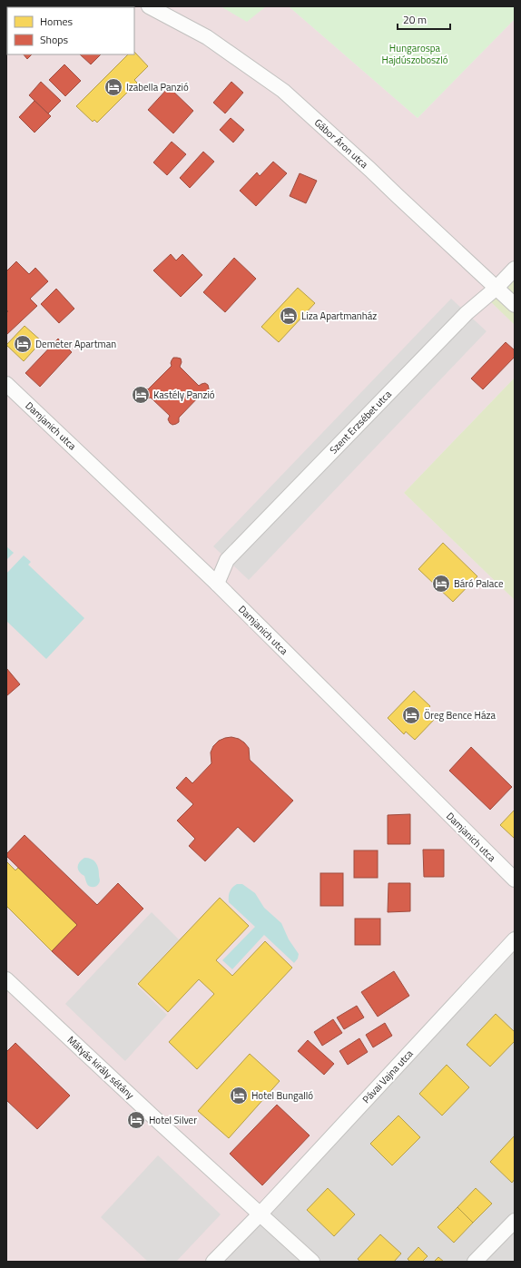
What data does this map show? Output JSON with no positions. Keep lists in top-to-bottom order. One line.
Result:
{"streets":{"street":["Gábor Áron utca","Szent Erzsébet utca","Damjanich utca","Mátyás király sétány","Pávai Vajna utca"]},"crossings":[["Gábor Áron utca","Szent Erzsébet utca"],["Szent Erzsébet utca","Damjanich utca"],["Mátyás király sétány","Pávai Vajna utca"]],"parks":["Hungarospa Hajdúszoboszló"],"places":{"hotel":["Izabella Panzió","Liza Apartmanház","Demeter Apartman","Kastély Panzió","Báró Palace","Öreg Bence Háza","Hotel Bungalló","Hotel Silver"]},"legend":["Homes","Shops"],"scale_bar":"20 m"}
